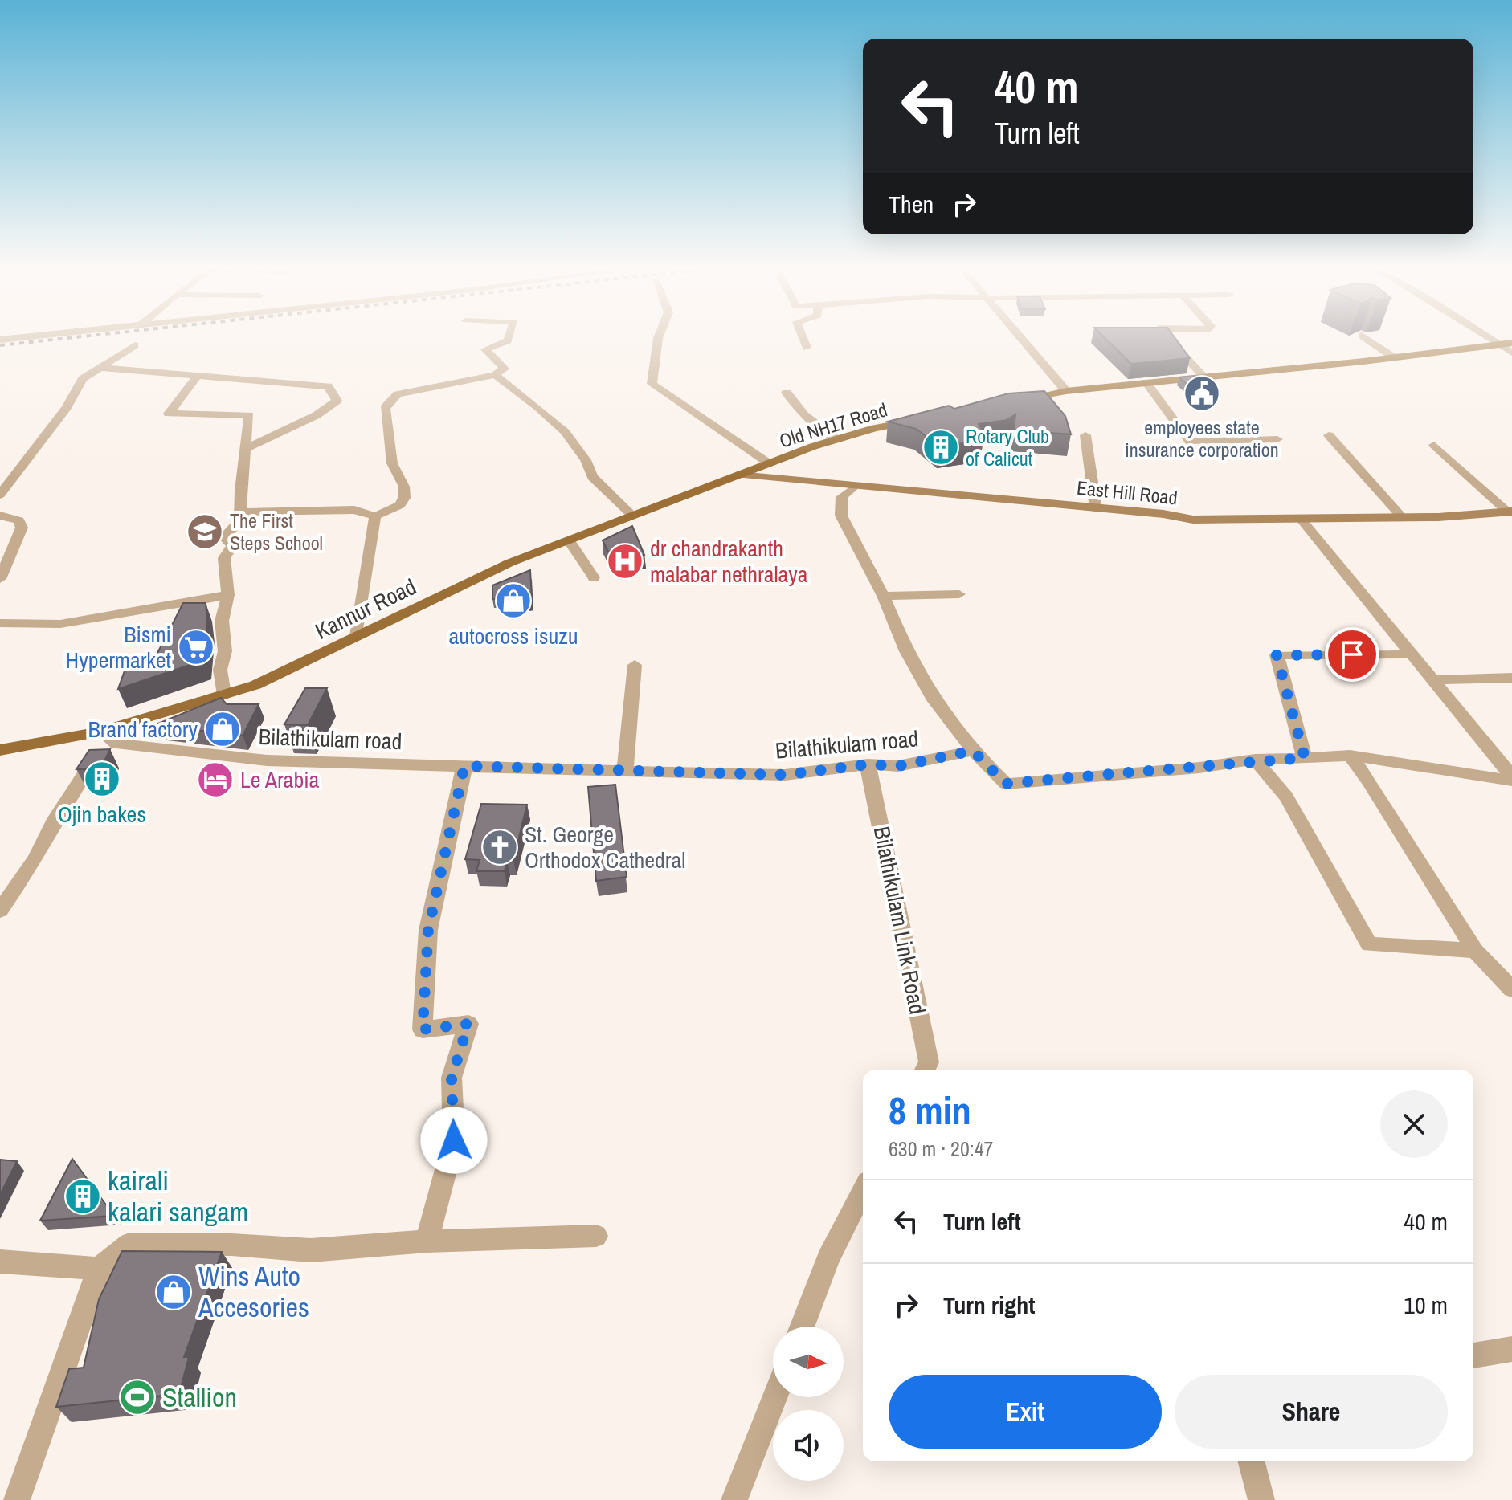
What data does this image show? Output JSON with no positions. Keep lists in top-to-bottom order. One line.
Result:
{"streets":{"main road":["Old NH17 Road","Kannur Road"],"street":["East Hill Road","Bilathikulam road","Bilathikulam Link Road"]},"crossings":[["Old NH17 Road","East Hill Road"],["Old NH17 Road","Kannur Road"],["East Hill Road","Kannur Road"],["Bilathikulam road","Bilathikulam Link Road"]],"places":{"public building":["employees state insurance corporation"],"building":["Rotary Club of Calicut","Ojin bakes","kairali kalari sangam"],"school or university":["The First Steps School"],"hospital":["dr chandrakanth malabar nethralaya"],"shop":["autocross isuzu","Brand factory","Wins Auto Accesories"],"supermarket":["Bismi Hypermarket"],"hotel":["Le Arabia"],"church":["St. George Orthodox Cathedral"],"sports":["Stallion"]},"north":"right","page":{"turn":["40 m","Turn left"],"then":"Then","heading":["8 min","630 m · 20:47"],"list":[{"name":"Turn left","value":"40 m"},{"name":"Turn right","value":"10 m"}],"buttons":["Exit","Share"]}}
